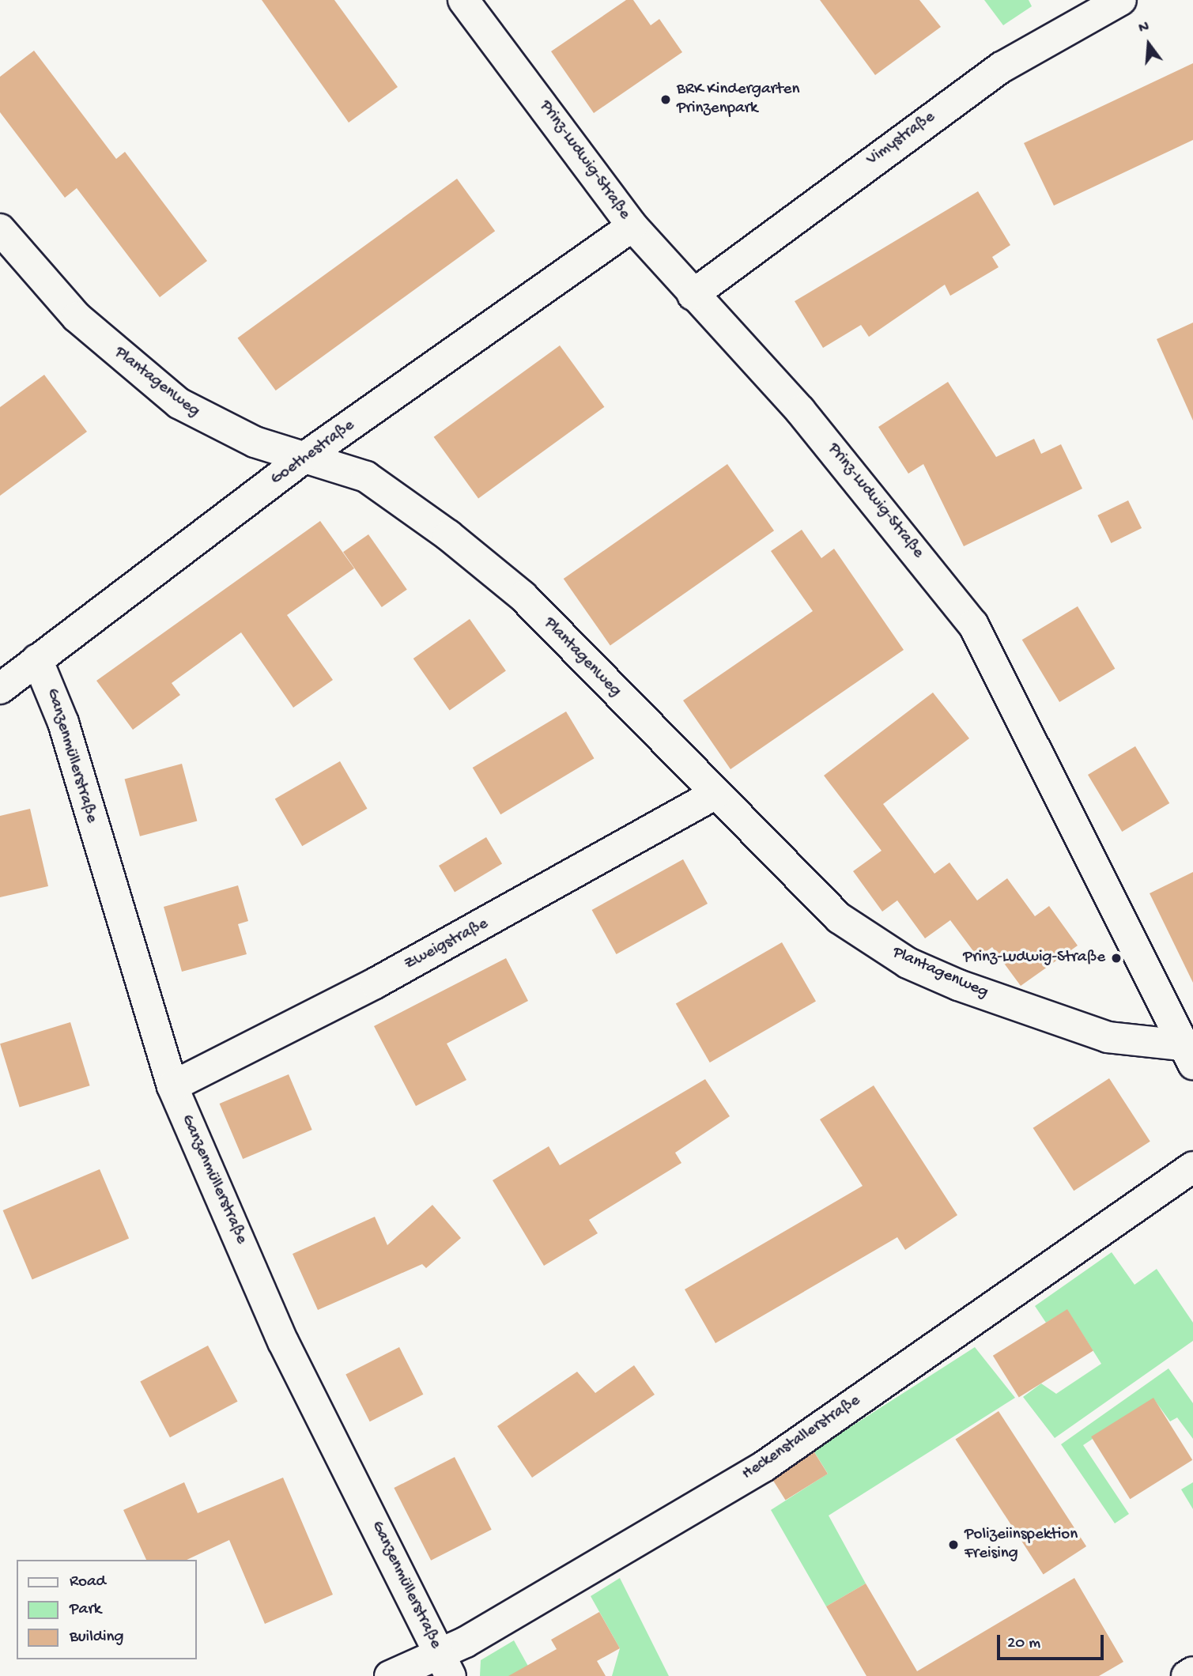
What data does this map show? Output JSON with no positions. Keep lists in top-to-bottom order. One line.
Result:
{"streets":{"street":["Vimystraße","Prinz-Ludwig-Straße","Plantagenweg","Goethestraße","Ganzenmüllerstraße","Zweigstraße","Heckenstallerstraße"]},"crossings":[["Vimystraße","Prinz-Ludwig-Straße"],["Prinz-Ludwig-Straße","Plantagenweg"],["Prinz-Ludwig-Straße","Goethestraße"],["Plantagenweg","Goethestraße"],["Plantagenweg","Zweigstraße"],["Goethestraße","Ganzenmüllerstraße"],["Ganzenmüllerstraße","Zweigstraße"],["Ganzenmüllerstraße","Heckenstallerstraße"]],"places":["BRK Kindergarten Prinzenpark","Prinz-Ludwig-Straße","Polizeiinspektion Freising"],"legend":["Road","Park","Building"],"scale_bar":"20 m","north":"top"}
